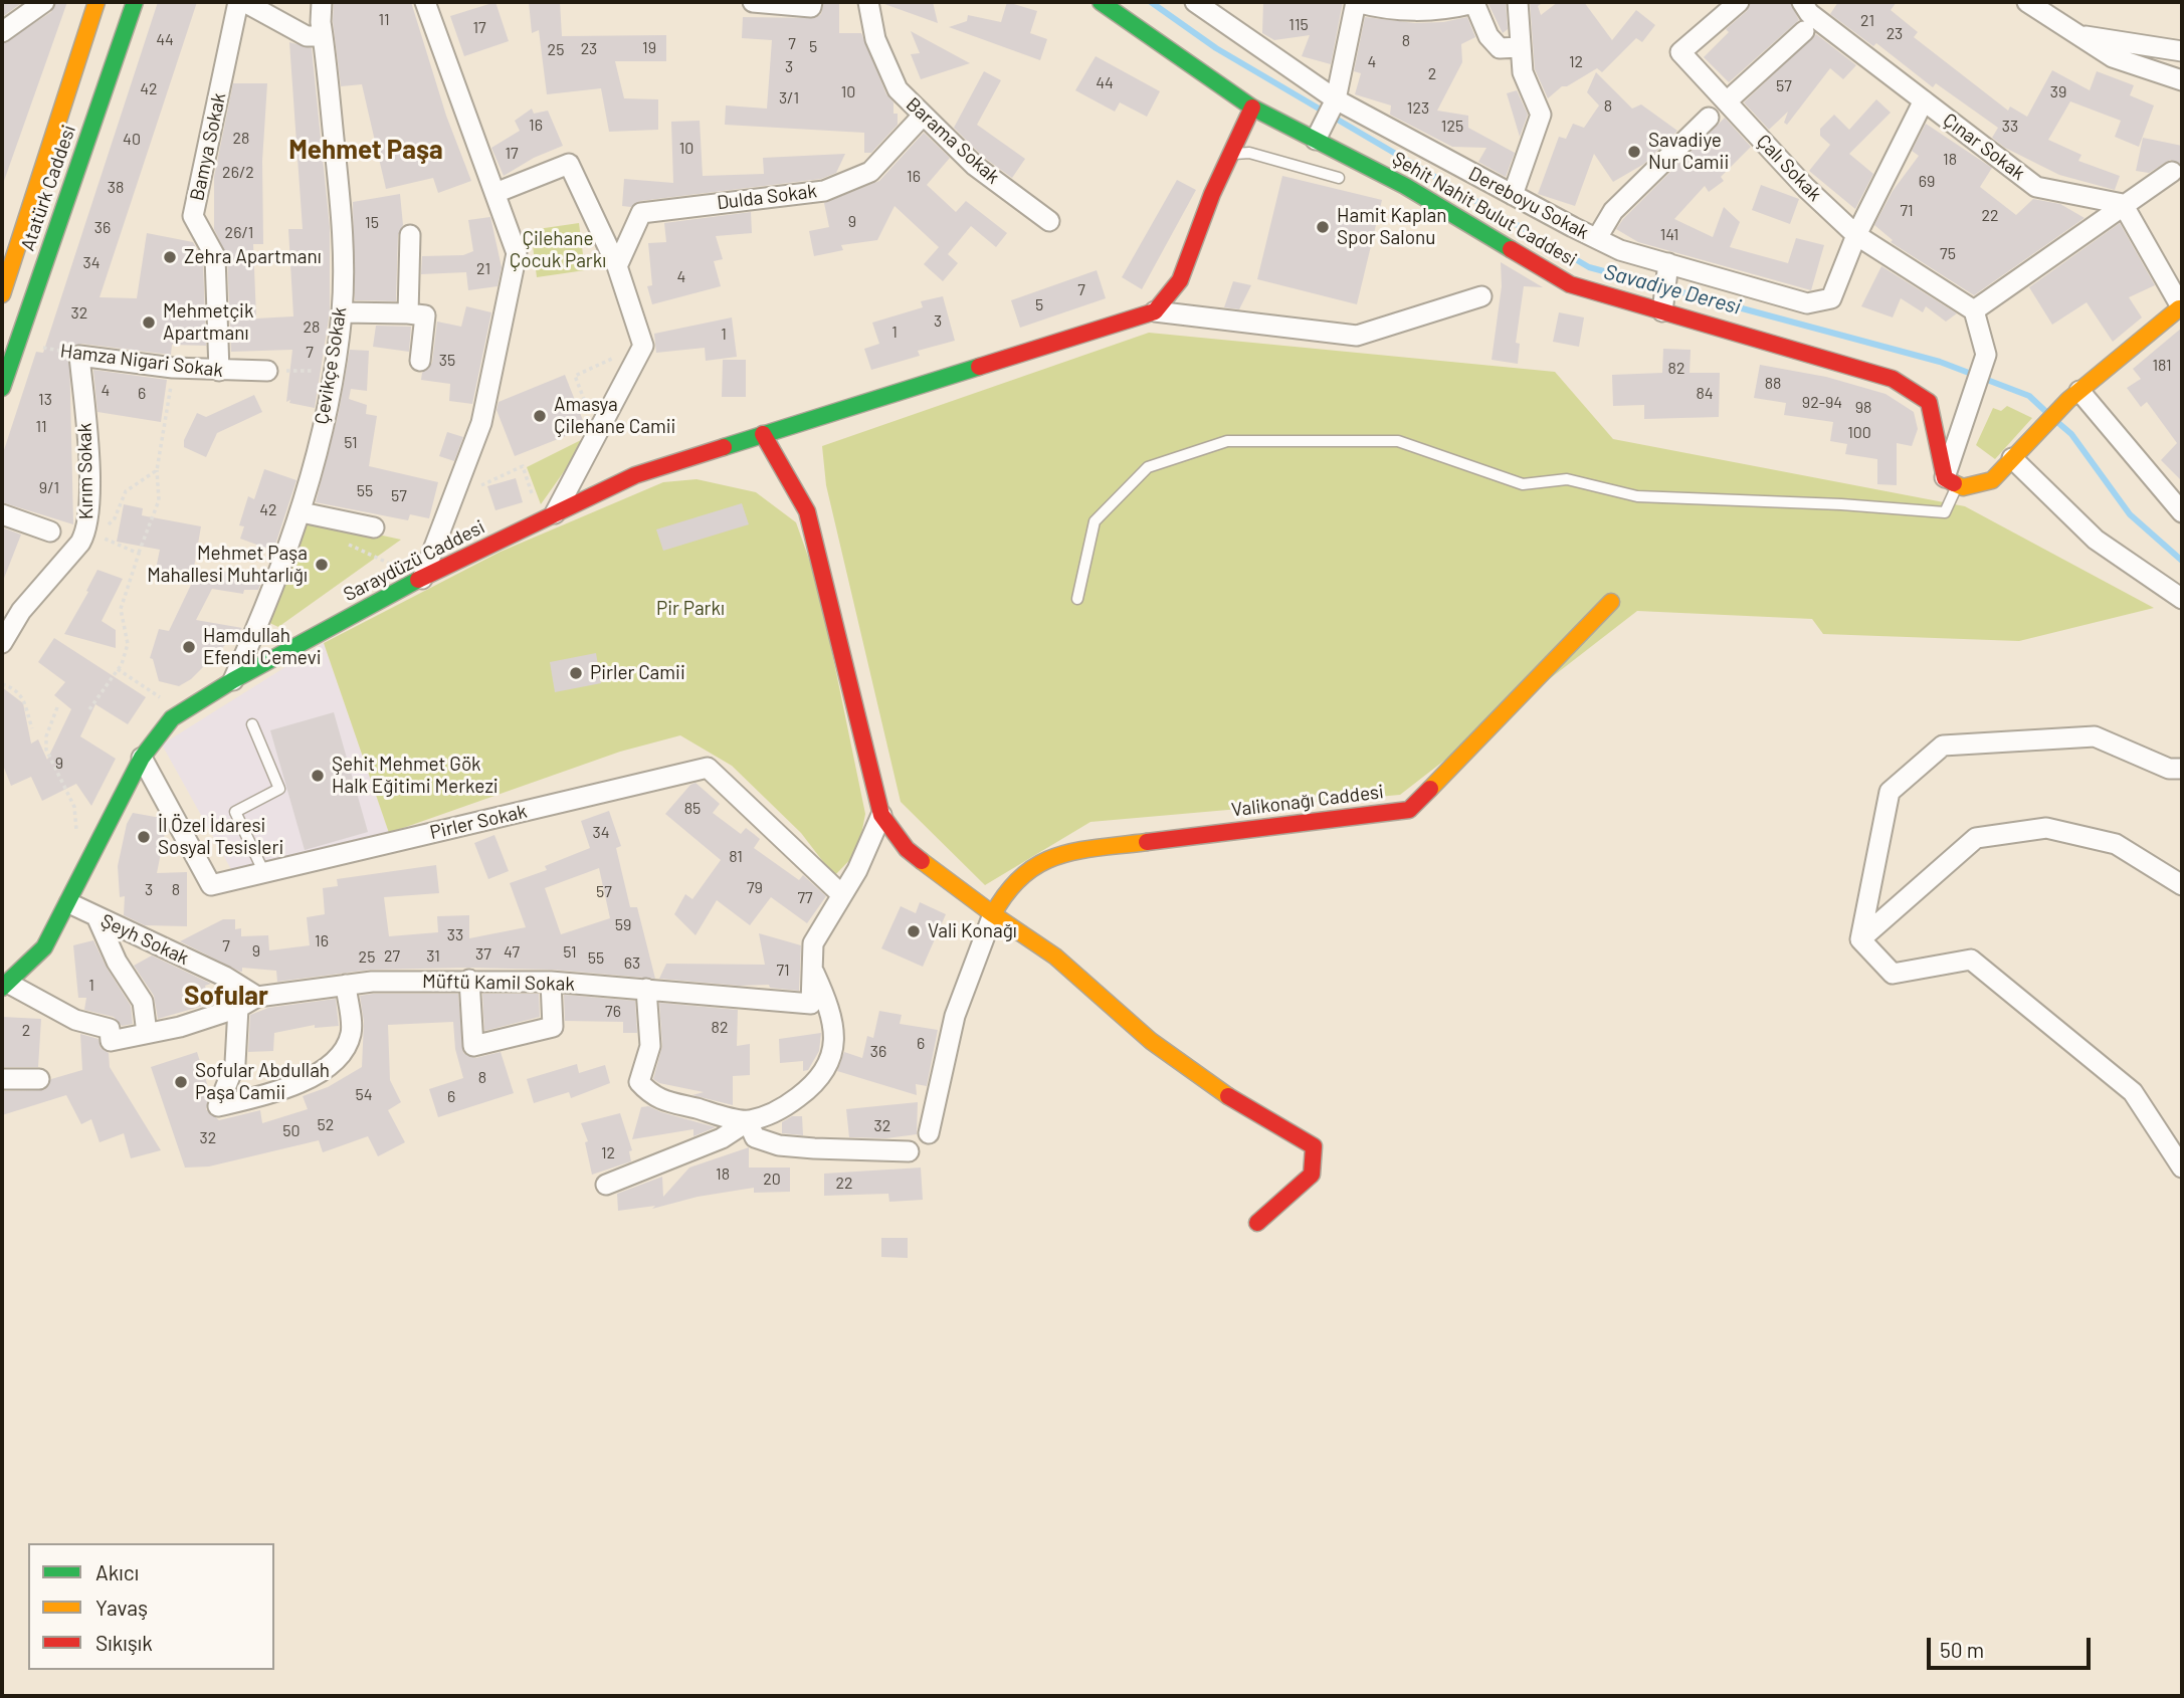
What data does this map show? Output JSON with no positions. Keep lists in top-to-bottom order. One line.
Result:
{"streets":{"street":["Barama Sokak","Bamya Sokak","Çınar Sokak","Çalı Sokak","Atatürk Caddesi","Dulda Sokak","Dereboyu Sokak","Şehit Nahit Bulut Caddesi","Hamza Nigari Sokak","Çevikçe Sokak","Kırım Sokak","Saraydüzü Caddesi","Valikonağı Caddesi","Pirler Sokak","Şeyh Sokak","Müftü Kamil Sokak"]},"crossings":[["Barama Sokak","Dulda Sokak"],["Bamya Sokak","Hamza Nigari Sokak"],["Çalı Sokak","Dereboyu Sokak"],["Atatürk Caddesi","Hamza Nigari Sokak"],["Hamza Nigari Sokak","Kırım Sokak"],["Çevikçe Sokak","Saraydüzü Caddesi"],["Saraydüzü Caddesi","Pirler Sokak"],["Saraydüzü Caddesi","Şeyh Sokak"],["Saraydüzü Caddesi","Müftü Kamil Sokak"],["Pirler Sokak","Müftü Kamil Sokak"],["Şeyh Sokak","Müftü Kamil Sokak"]],"districts":["Mehmet Paşa","Sofular"],"water":["Savadiye Deresi"],"parks":["Çilehane Çocuk Parkı","Pir Parkı"],"places":["Savadiye Nur Camii","Hamit Kaplan Spor Salonu","Zehra Apartmanı","Mehmetçik Apartmanı","Amasya Çilehane Camii","Mehmet Paşa Mahallesi Muhtarlığı","Hamdullah Efendi Cemevi","Pirler Camii","Şehit Mehmet Gök Halk Eğitimi Merkezi","İl Özel İdaresi Sosyal Tesisleri","Vali Konağı","Sofular Abdullah Paşa Camii"],"house_numbers":["11","21","115","17","23","44","8","7","5","19","23","25","4","12","3","2","44","57","42","10","39","3/1","8","123","16","125","33","28","40","10","17","18","26/2","16","69","38","71","22","9","15","36","26/1","141","75","34","21","4","7","5","32","3","28","1","1","7","35","181","82","88","4","6","84","13","92-94","98","11","100","51","9/1","55","57","42","9","85","34","81","79","3","8","57","77","59","33","16","7","9","47","51","37","27","31","25","55","63","71","1","76","82","2","6","36","8","54","6","52","32","50","32","12","18","20","22"],"legend":["Akıcı","Yavaş","Sıkışık"],"scale_bar":"50 m"}
